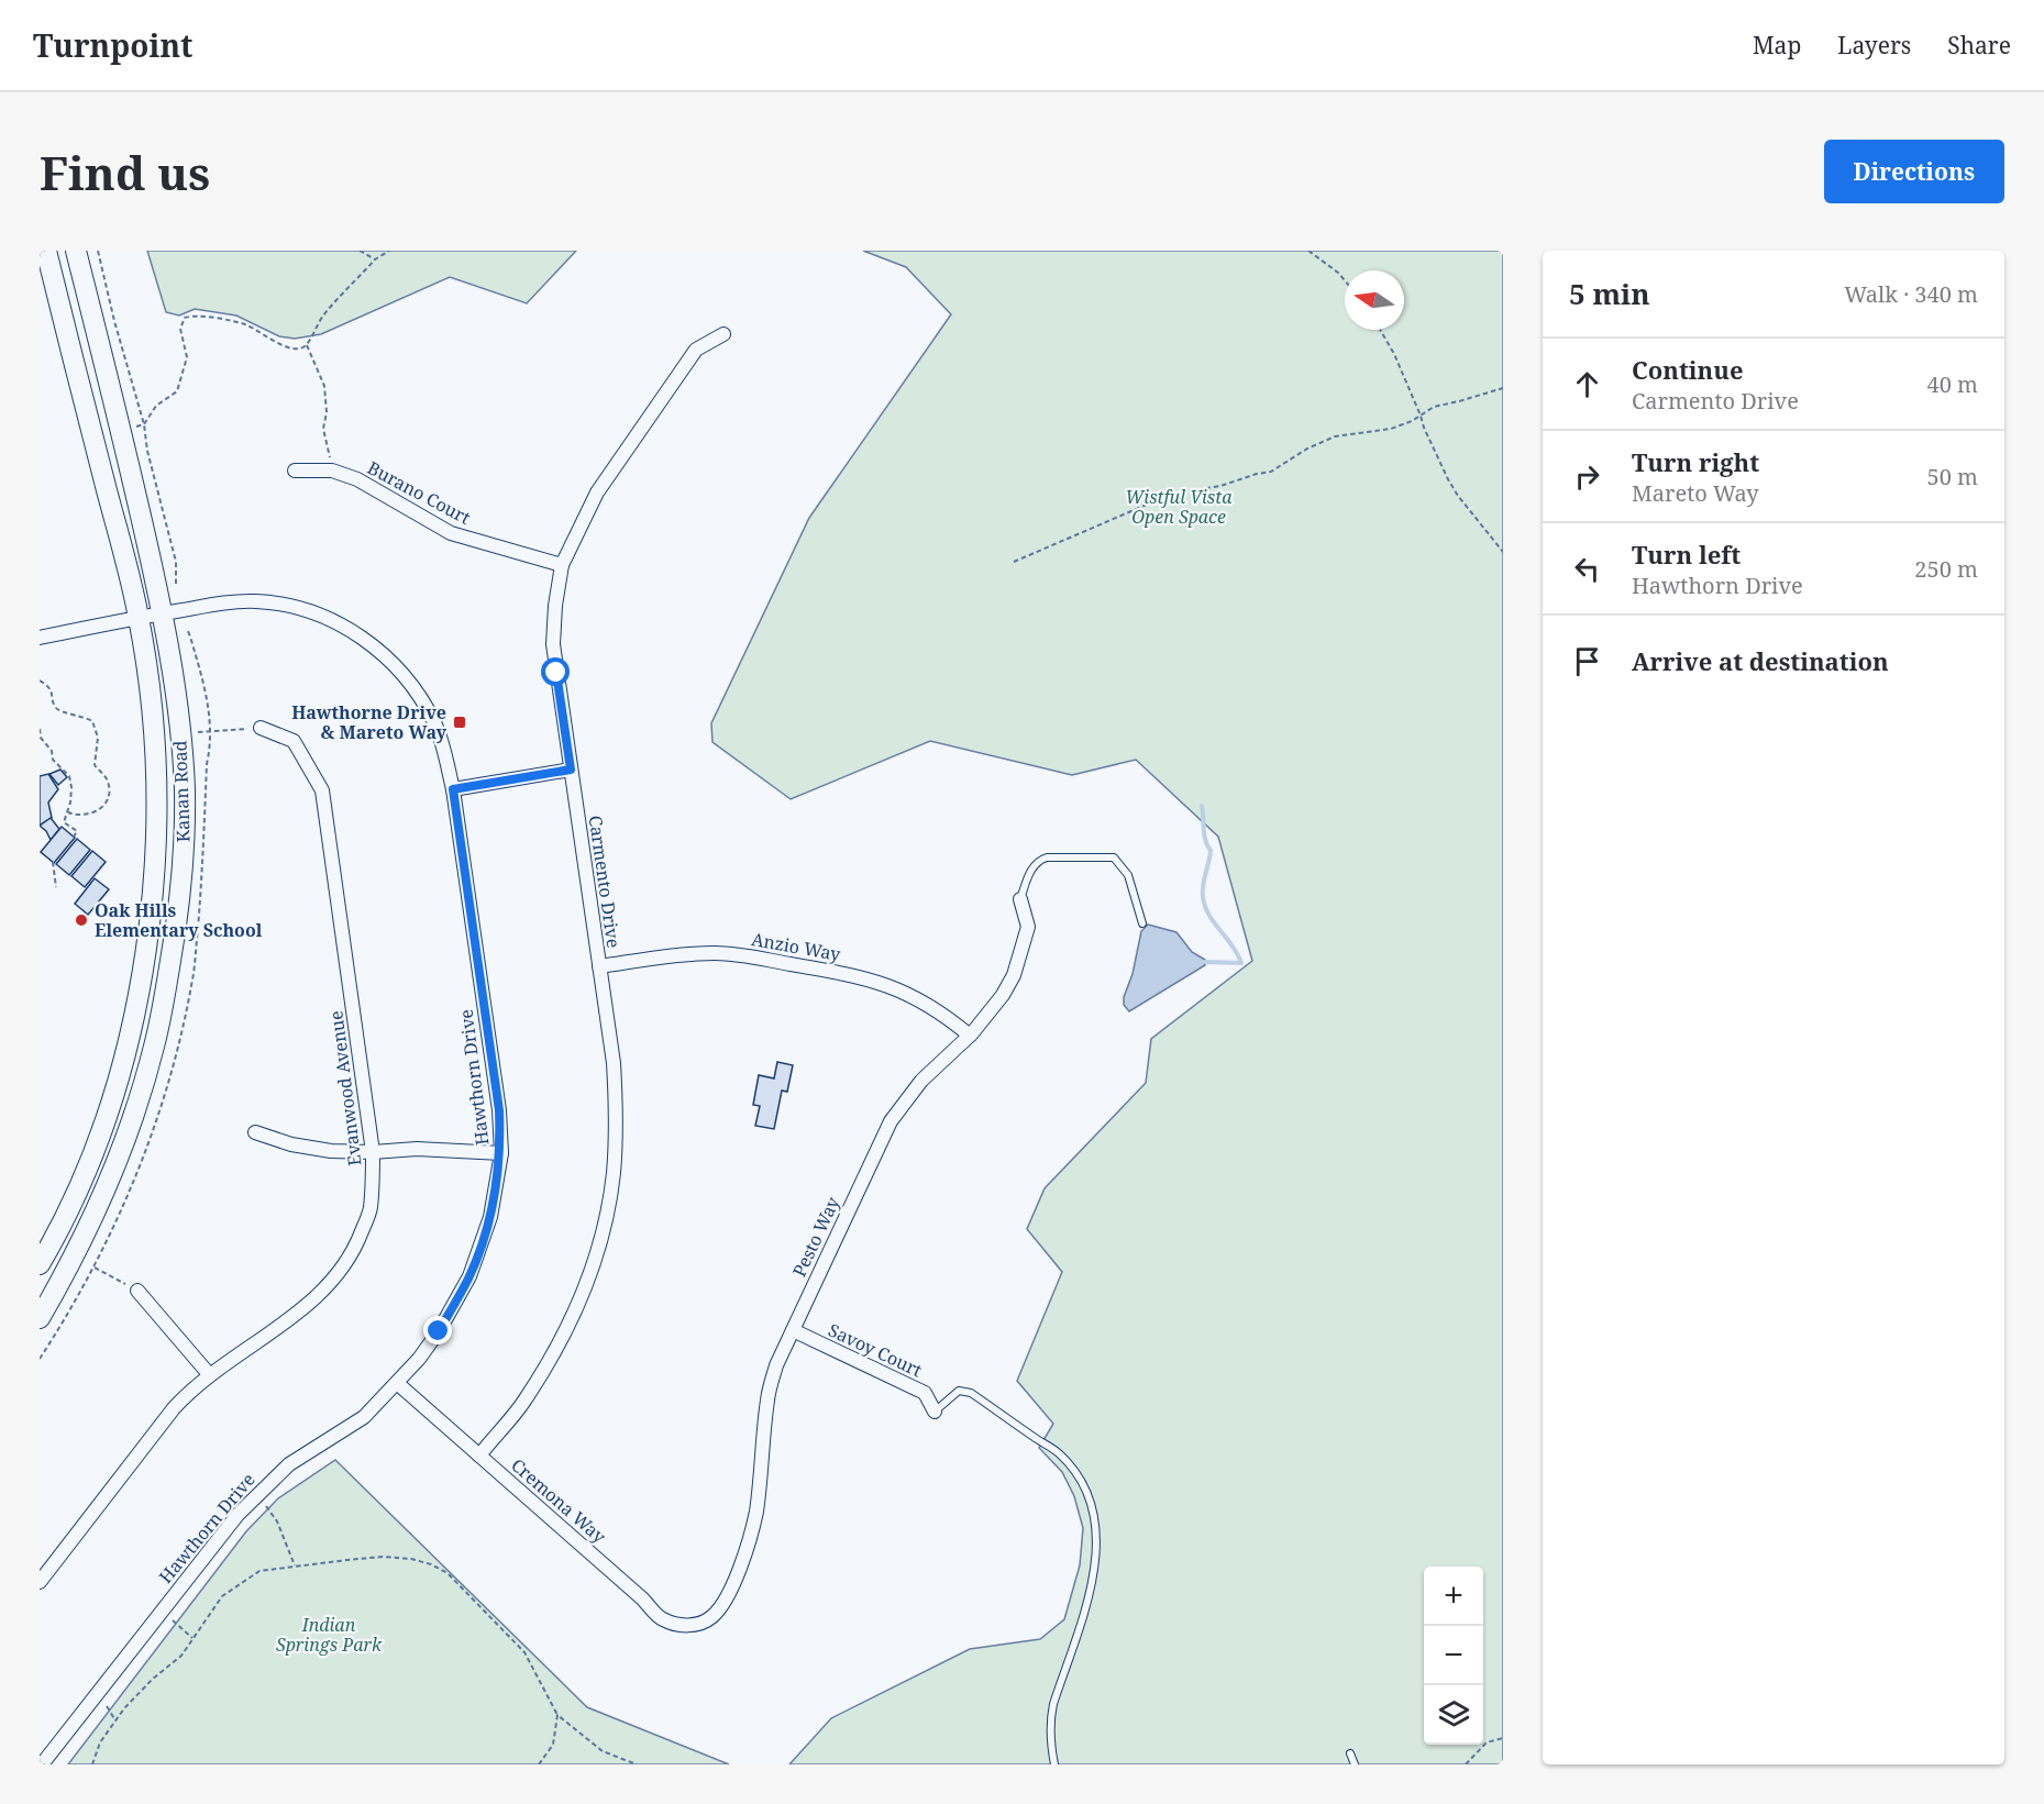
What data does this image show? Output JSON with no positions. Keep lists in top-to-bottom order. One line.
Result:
{"streets":{"main road":["Kanan Road"],"street":["Burano Court","Carmento Drive","Anzio Way","Hawthorn Drive","Evanwood Avenue","Pesto Way","Savoy Court","Cremona Way"]},"crossings":[["Burano Court","Carmento Drive"],["Kanan Road","Hawthorn Drive"],["Carmento Drive","Anzio Way"],["Carmento Drive","Cremona Way"],["Anzio Way","Pesto Way"],["Hawthorn Drive","Cremona Way"],["Pesto Way","Savoy Court"],["Pesto Way","Cremona Way"]],"parks":["Wistful Vista Open Space","Indian Springs Park"],"places":{"transit":["Hawthorne Drive & Mareto Way"],"other":["Oak Hills Elementary School"]},"north":"left","page":{"header":"Turnpoint","nav":["Map","Layers","Share"],"buttons":"Directions","title":"Find us","heading":["5 min","Walk · 340 m"],"list":[["Continue","Carmento Drive","40 m"],["Turn right","Mareto Way","50 m"],["Turn left","Hawthorn Drive","250 m"],"Arrive at destination"],"map_buttons":["+","−"]}}
